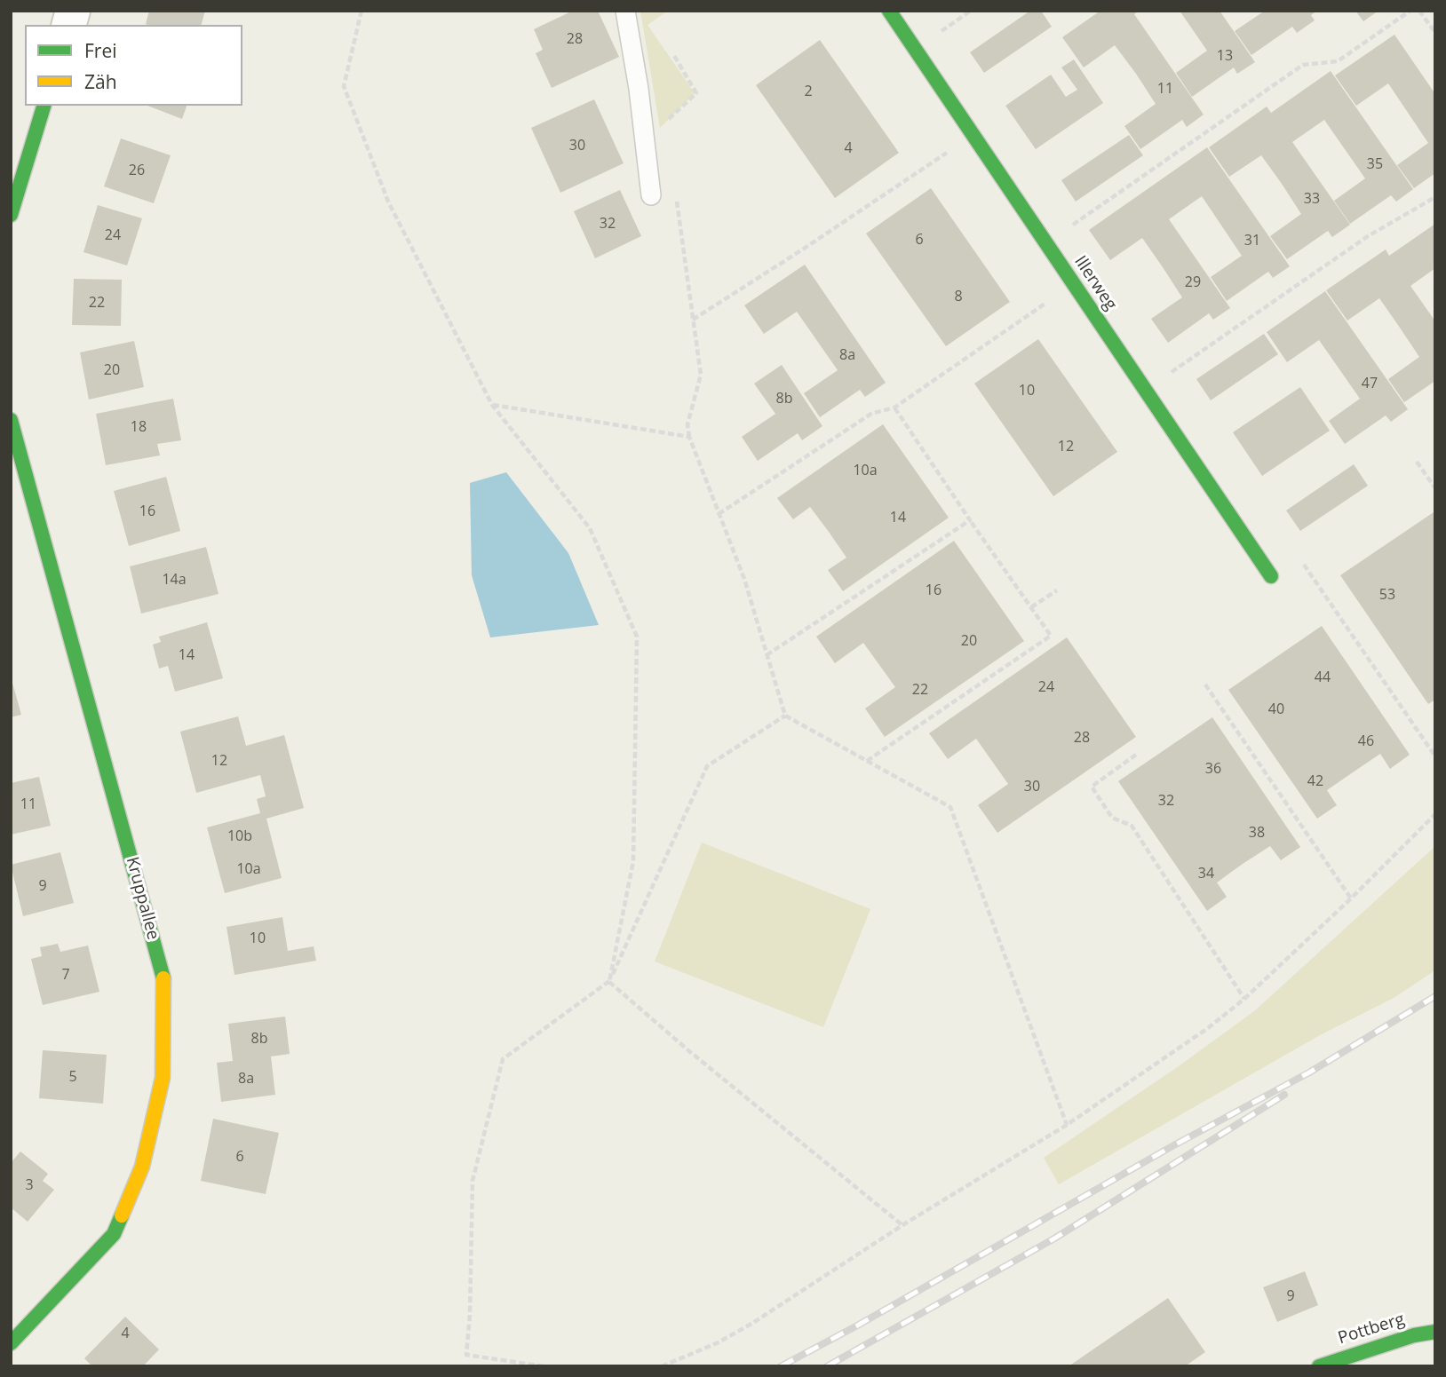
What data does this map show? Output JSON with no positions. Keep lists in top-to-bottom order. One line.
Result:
{"streets":{"street":["Illerweg","Kruppallee","Pottberg"]},"house_numbers":["28","13","11","2","30","4","35","26","33","32","24","6","31","29","8","22","8a","20","47","10","8b","18","12","10a","16","14","14a","16","53","20","14","44","24","22","40","28","46","12","36","42","30","32","11","38","10b","10a","34","9","10","7","8b","5","8a","6","3","9","4"],"legend":["Frei","Zäh"]}
